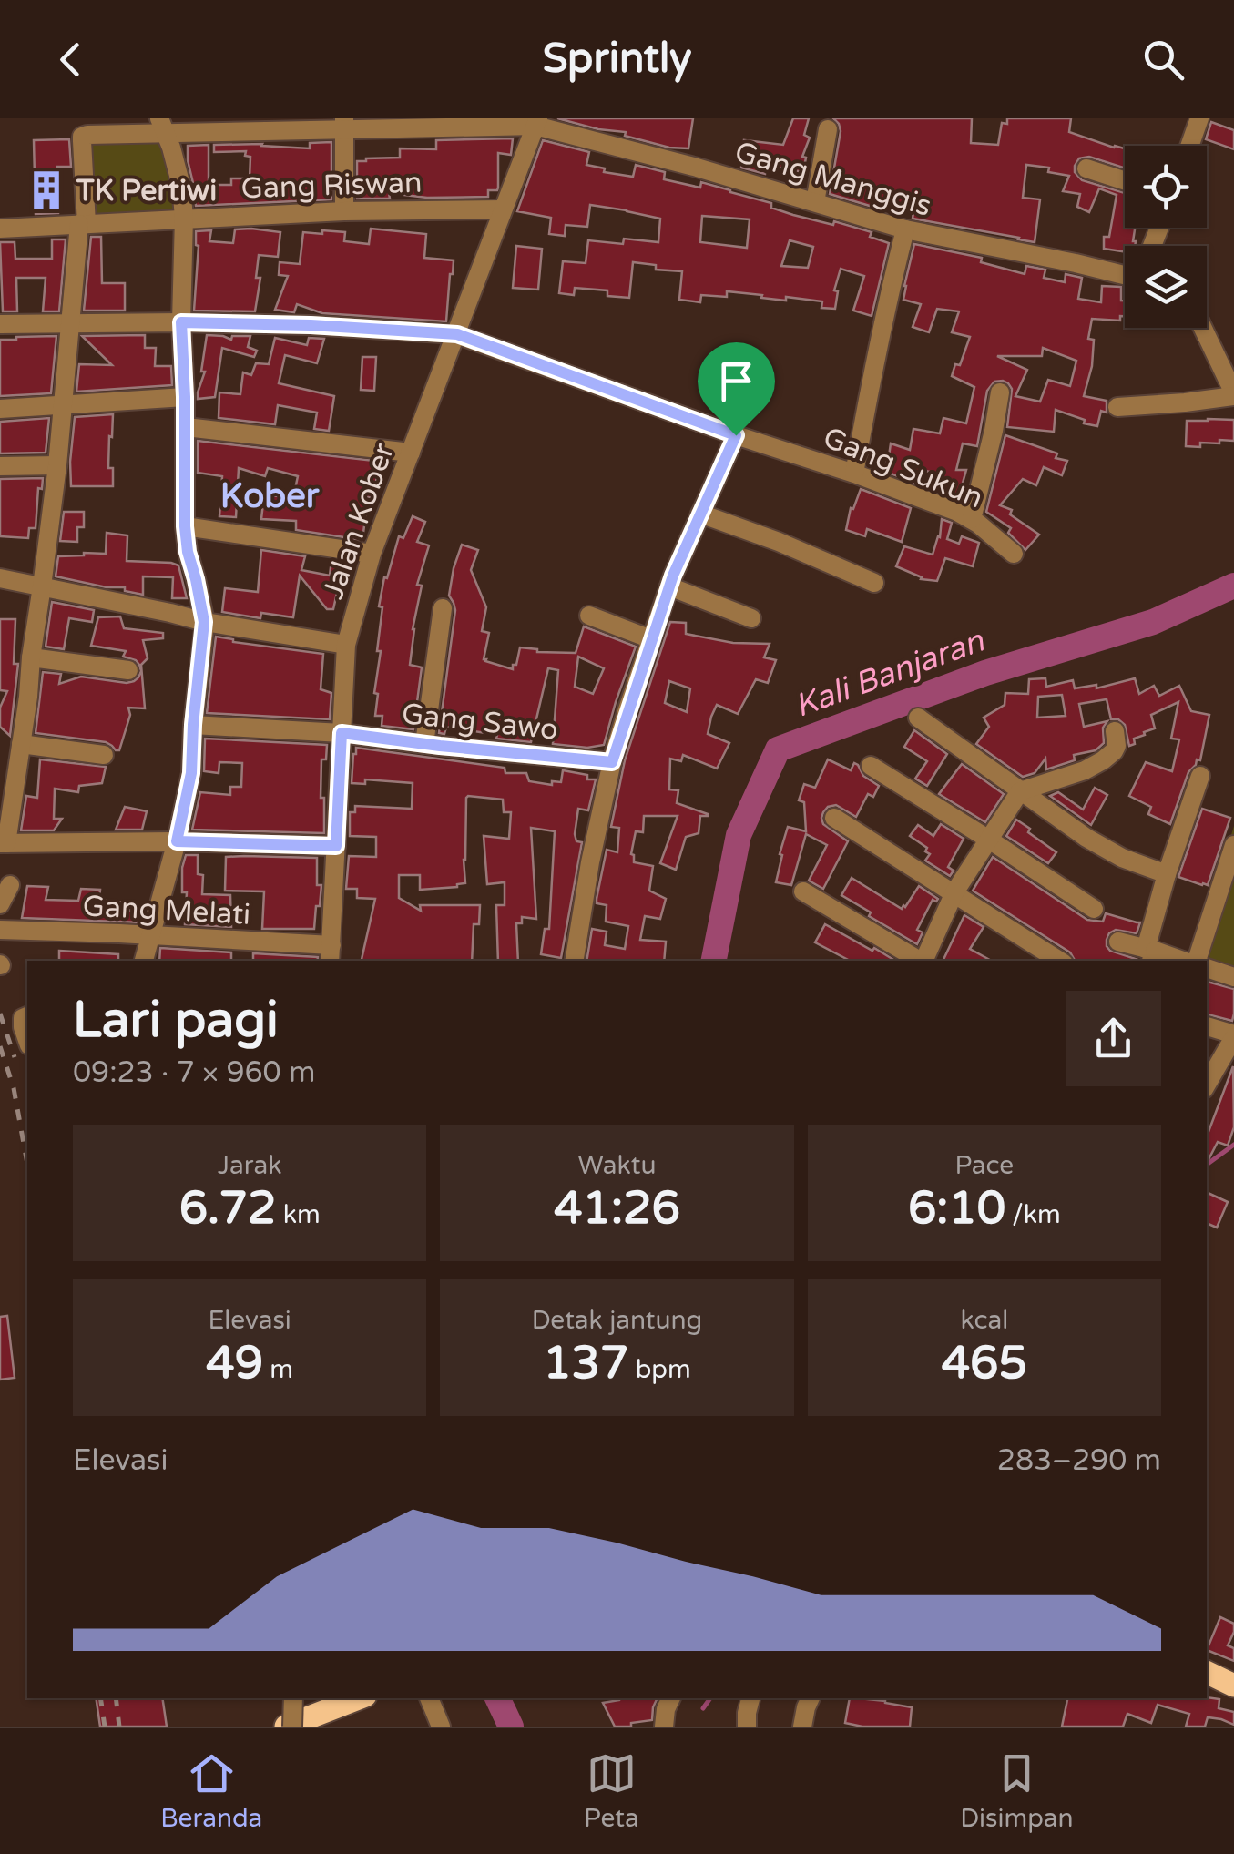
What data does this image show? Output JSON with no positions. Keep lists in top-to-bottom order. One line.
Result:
{"streets":{"street":["Gang Manggis","Gang Riswan","Gang Sukun","Jalan Kober","Gang Sawo","Gang Melati"]},"crossings":[["Gang Manggis","Jalan Kober"],["Gang Riswan","Jalan Kober"],["Gang Sukun","Jalan Kober"],["Jalan Kober","Gang Sawo"],["Jalan Kober","Gang Melati"]],"districts":["Kober"],"water":["Kali Banjaran"],"places":{"building":["TK Pertiwi"]},"page":{"header":"Sprintly","heading":["Lari pagi","09:23 · 7 × 960 m"],"stats":[["Jarak","6.72 km"],["Waktu","41:26"],["Pace","6:10 /km"],["Elevasi","49 m"],["Detak jantung","137 bpm"],["kcal","465"]],"chart":["Elevasi","283–290 m"],"tabs":["Beranda","Peta","Disimpan"]}}
